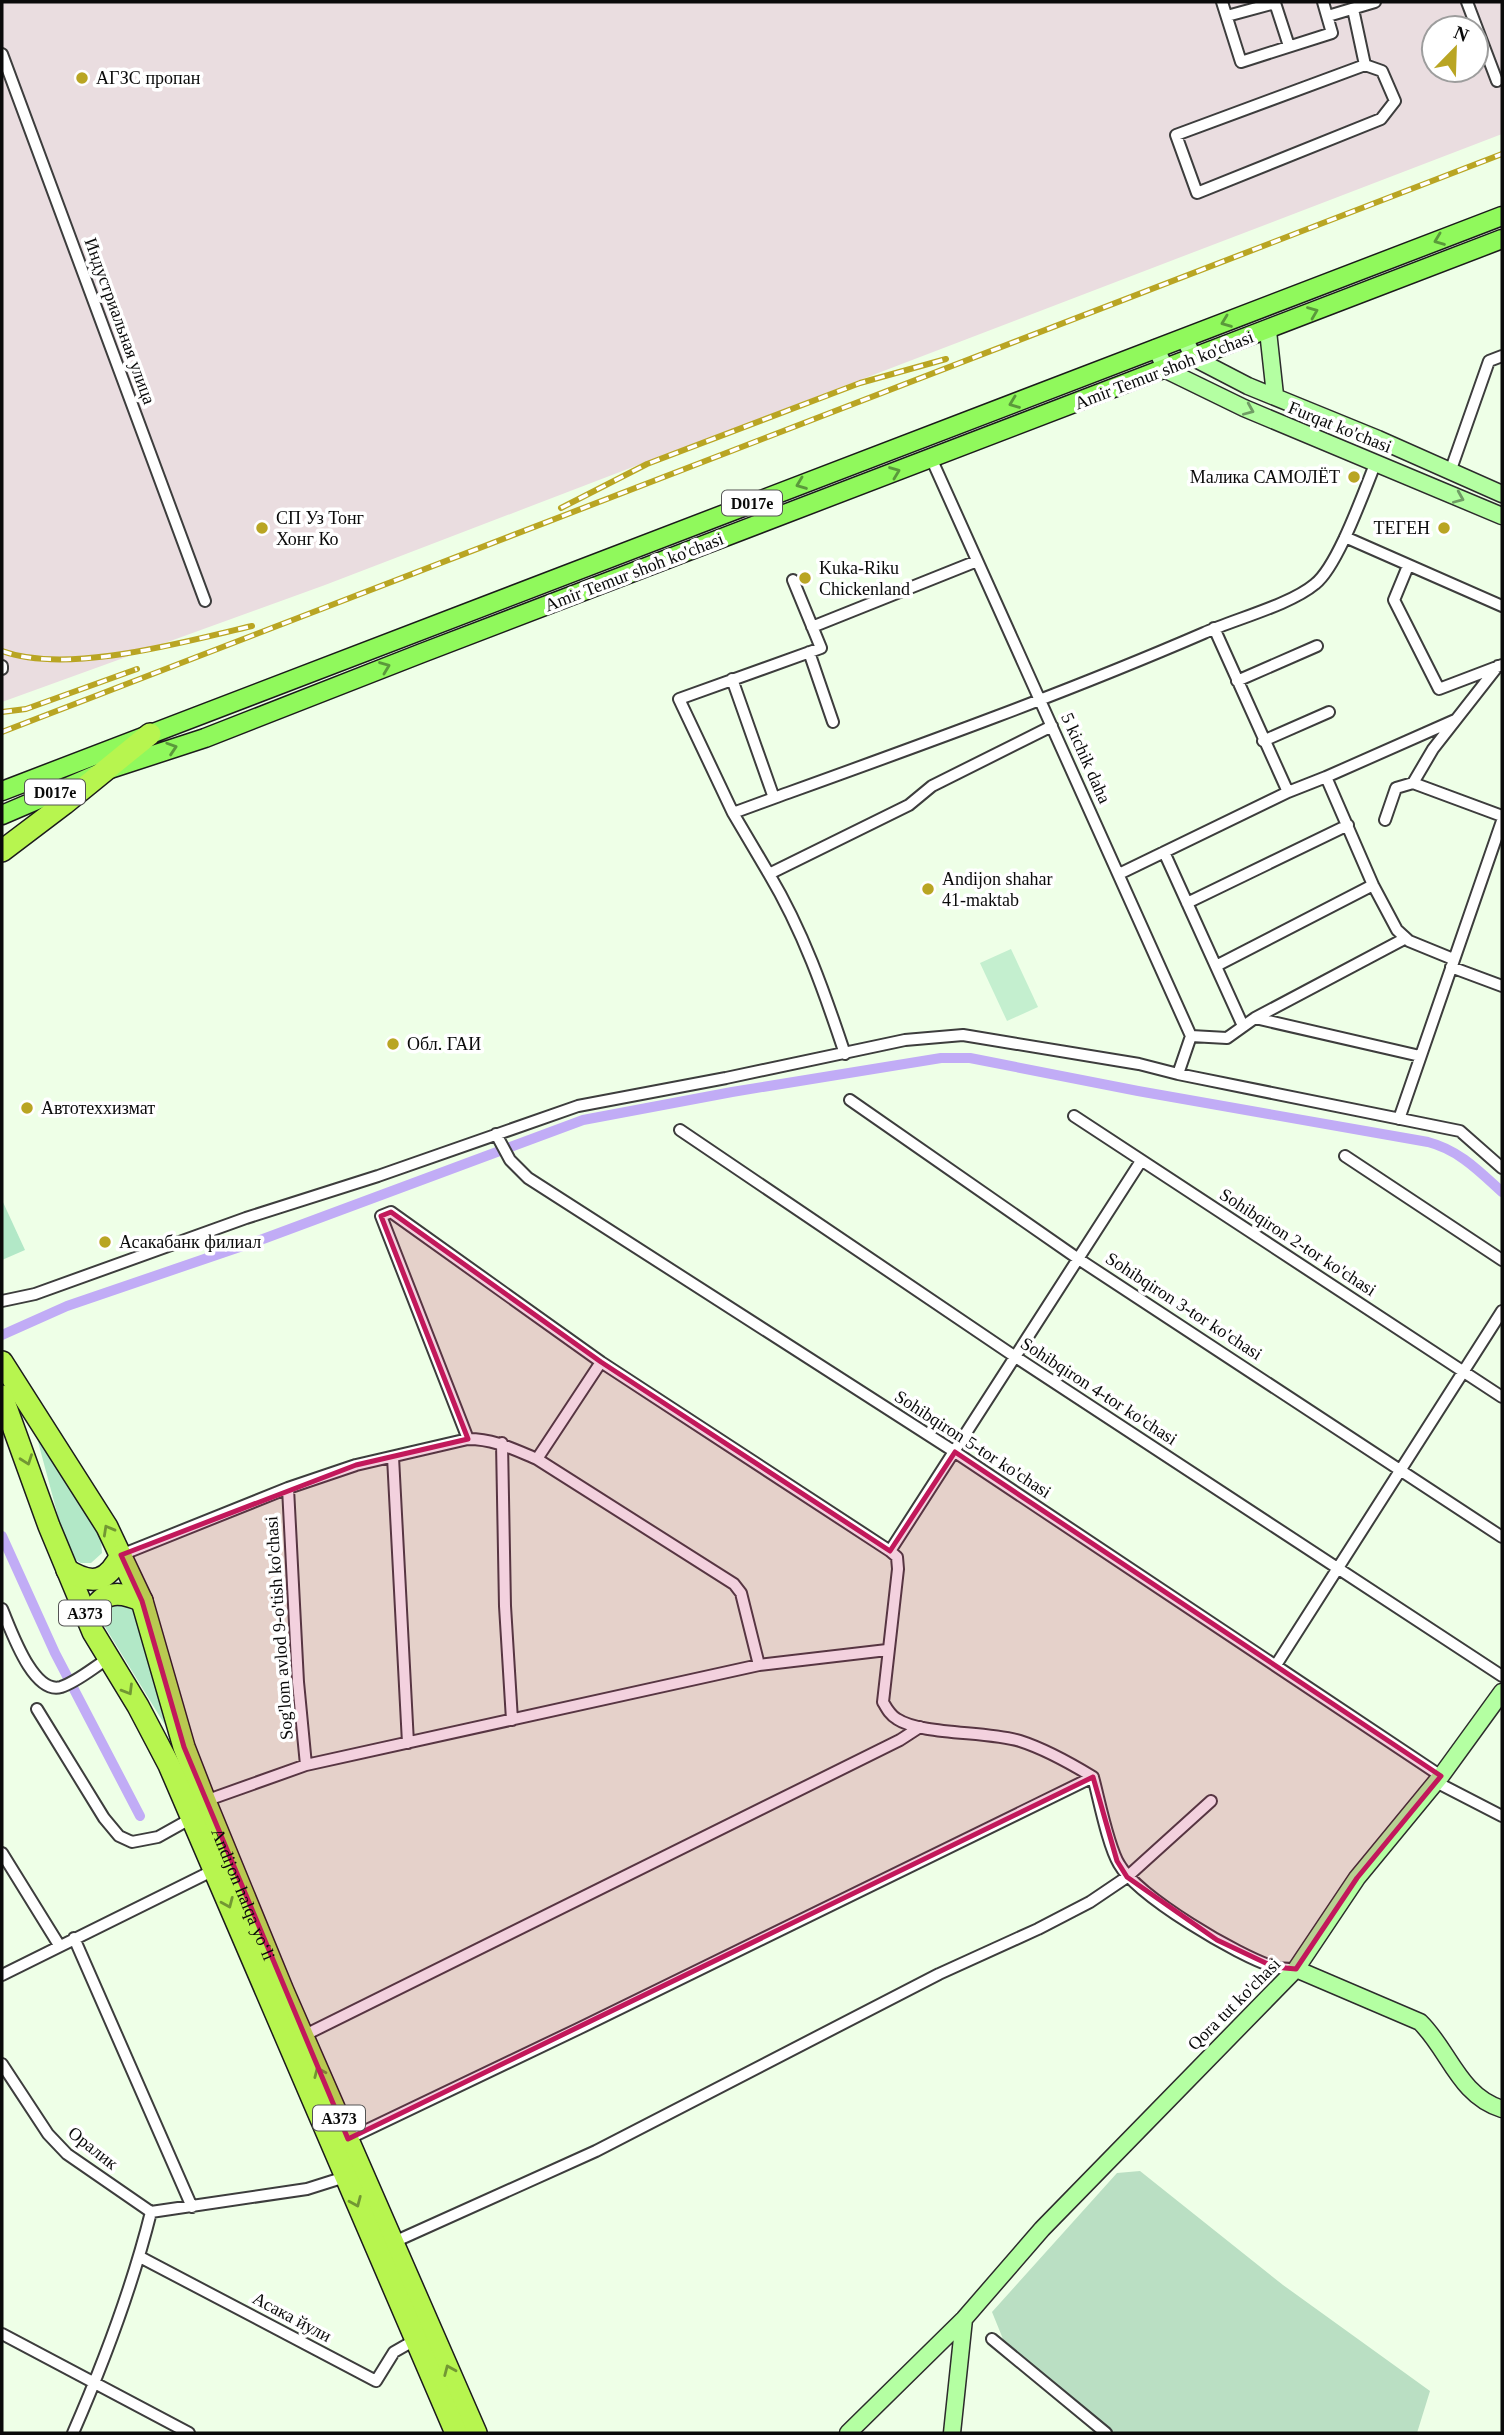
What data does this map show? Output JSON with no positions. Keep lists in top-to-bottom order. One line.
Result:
{"streets":{"highway":["A373","Andijon halqa yo‘li"],"main road":["Amir Temur shoh ko'chasi","D017e"],"street":["Индустриальная улица","Furqat ko'chasi","5 kichik daha","Sohibqiron 2-tor ko'chasi","Sohibqiron 3-tor ko'chasi","Sohibqiron 4-tor ko'chasi","Sohibqiron 5-tor ko'chasi","Sog'lom avlod 9-o'tish ko'chasi","Qora tut ko'chasi","Оралик","Асака йули"]},"crossings":[["Amir Temur shoh ko'chasi","Furqat ko'chasi"],["Amir Temur shoh ko'chasi","5 kichik daha"],["Sohibqiron 5-tor ko'chasi","Qora tut ko'chasi"],["Andijon halqa yo‘li","Асака йули"]],"places":["АГЗС пропан","Малика САМОЛЁТ","СП Уз Тонг Хонг Ко","ТЕГЕН","Kuka-Riku Chickenland","Andijon shahar 41-maktab","Обл. ГАИ","Автотеххизмат","Асакабанк филиал"],"north":"top right"}
